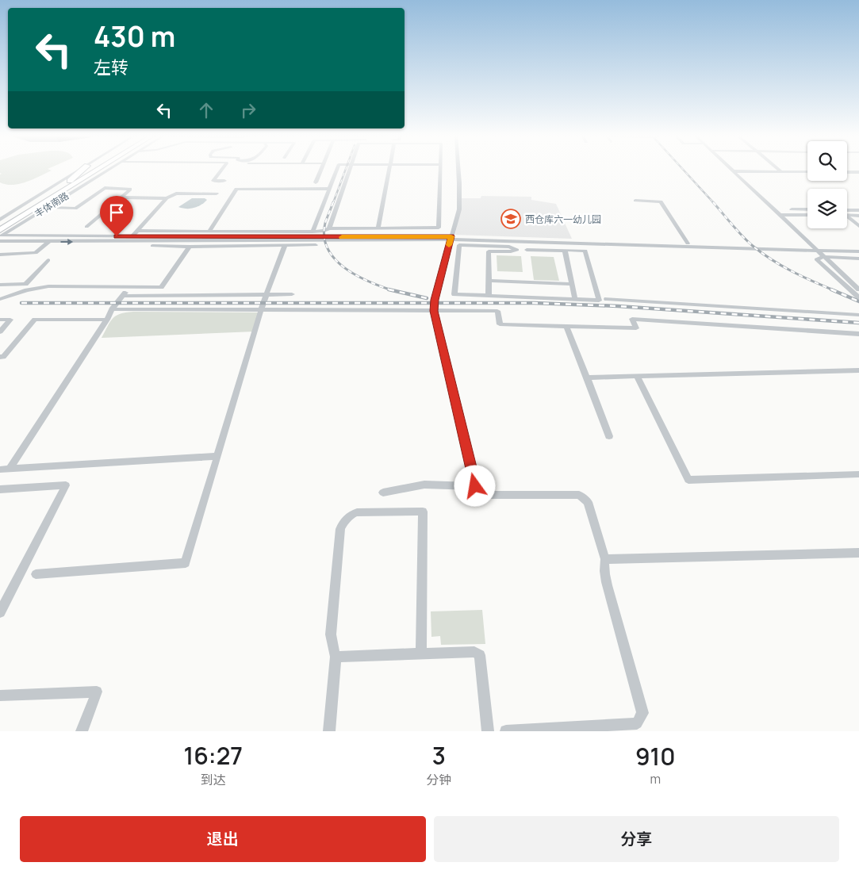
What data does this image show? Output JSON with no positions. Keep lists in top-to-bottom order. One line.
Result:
{"streets":{"highway":["丰体南路"]},"places":{"school or university":["西仓库六一幼儿园"]},"page":{"turn":["430 m","左转"],"eta":["16:27","到达","3","分钟","910","m"],"buttons":["退出","分享"]}}
